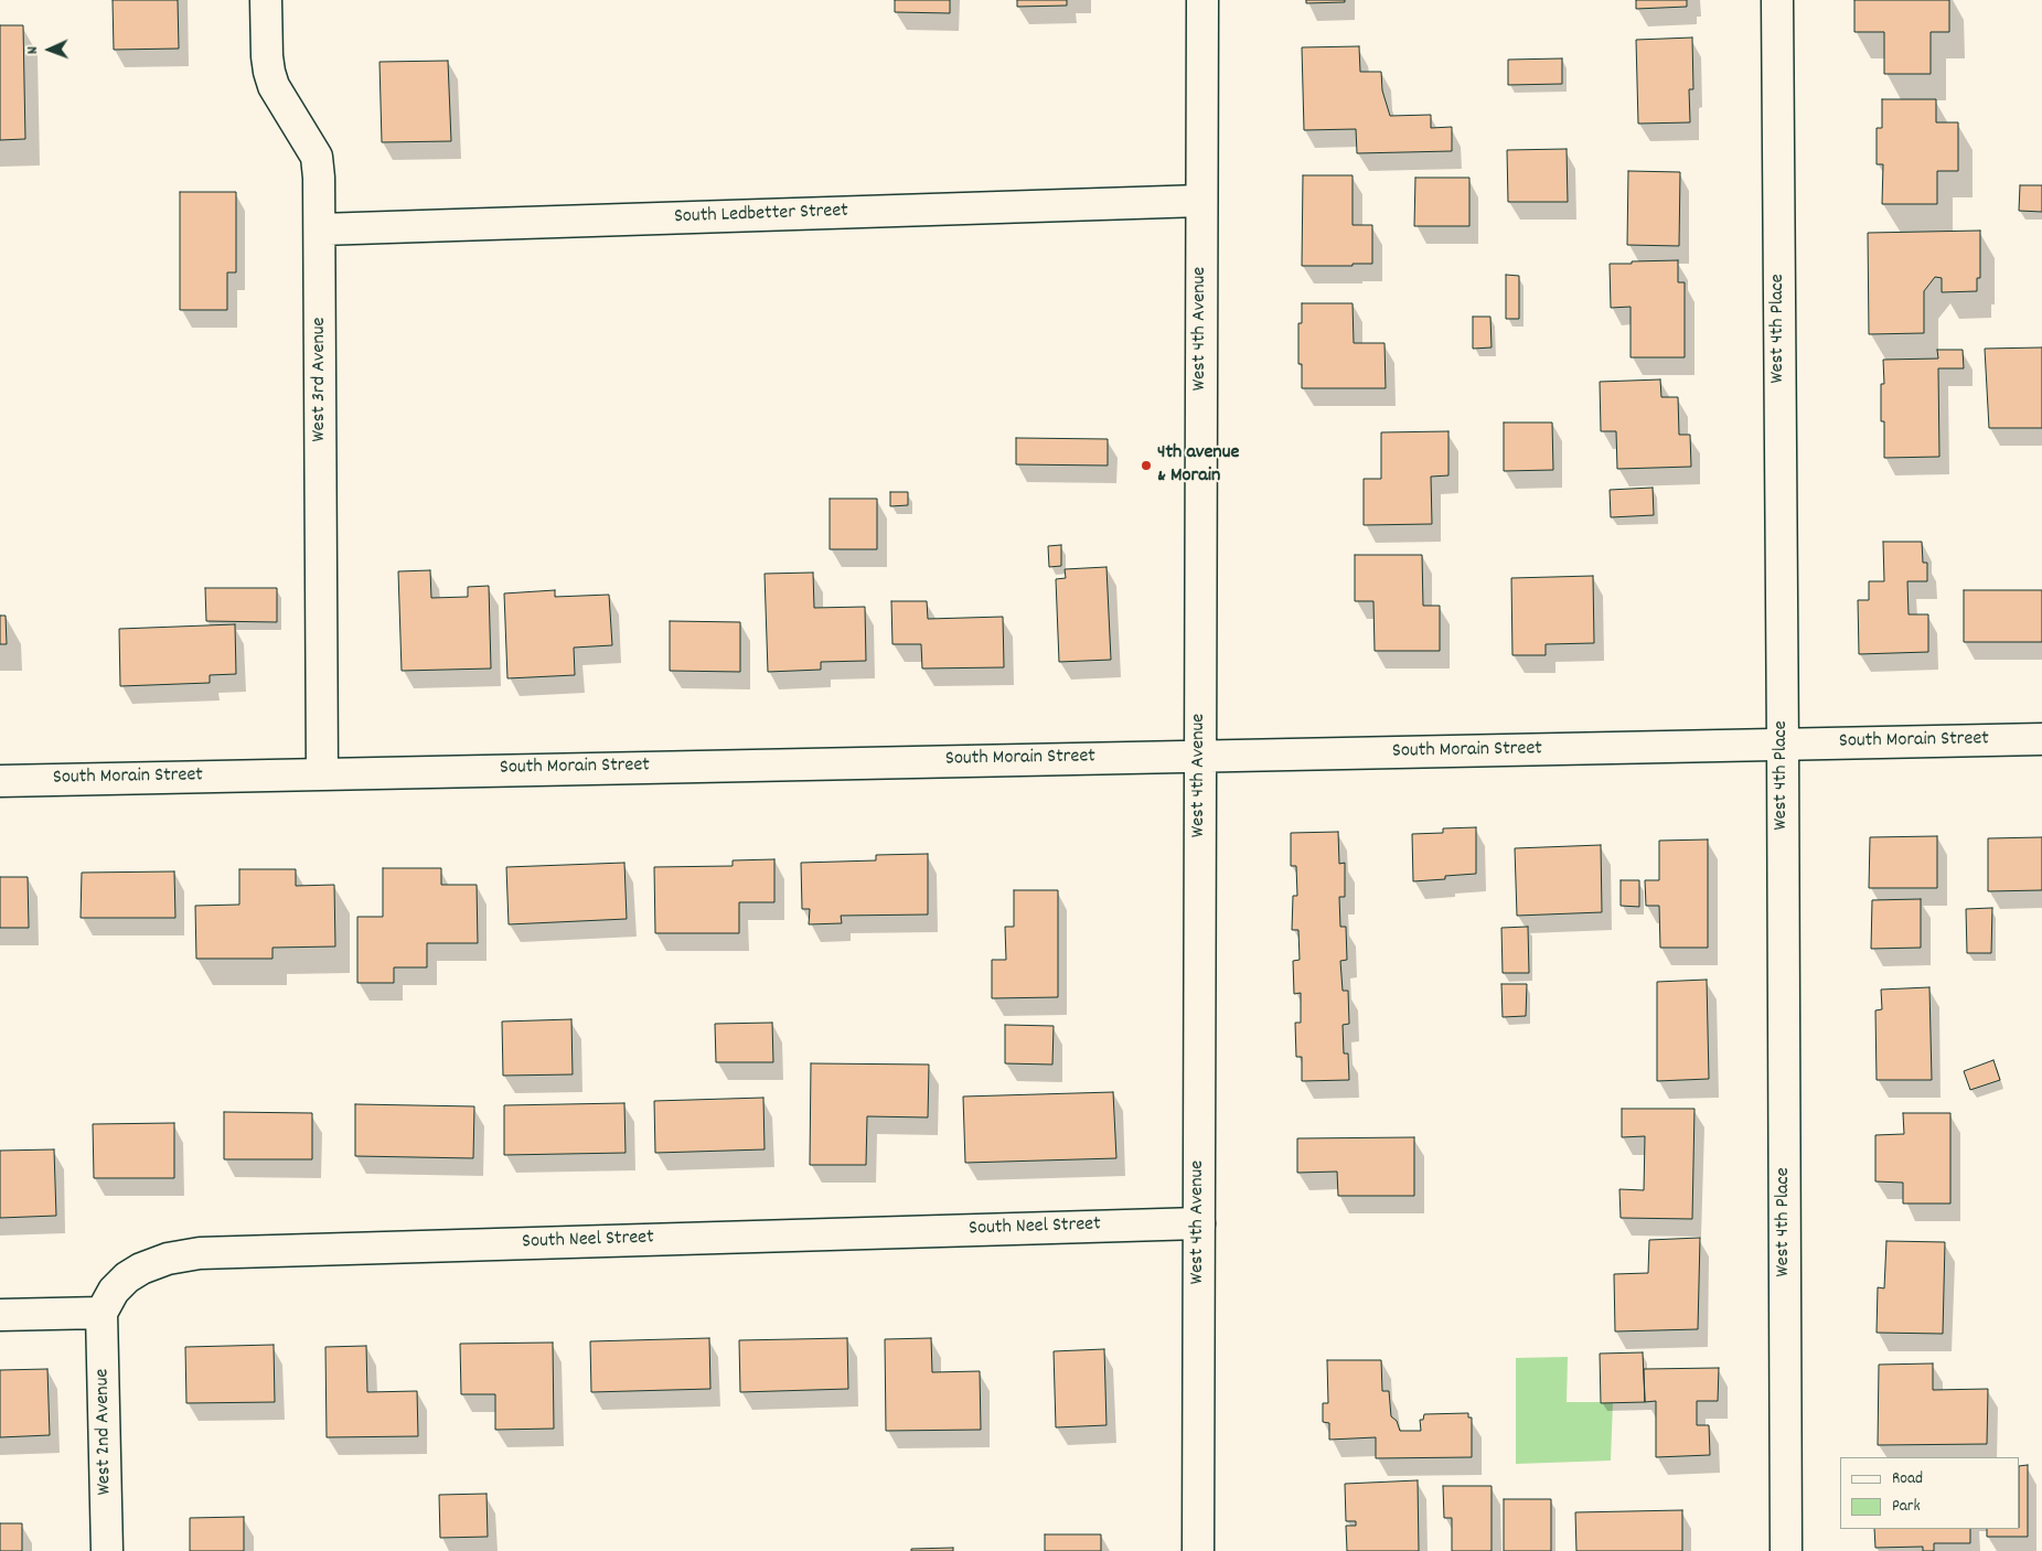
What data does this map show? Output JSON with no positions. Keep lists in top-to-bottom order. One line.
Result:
{"streets":{"street":["South Ledbetter Street","West 4th Avenue","West 4th Place","West 3rd Avenue","South Morain Street","South Neel Street","West 2nd Avenue"]},"crossings":[["South Ledbetter Street","West 4th Avenue"],["South Ledbetter Street","West 3rd Avenue"],["West 4th Avenue","South Morain Street"],["West 4th Avenue","South Neel Street"],["West 4th Place","South Morain Street"],["West 3rd Avenue","South Morain Street"],["South Neel Street","West 2nd Avenue"]],"places":["4th avenue & Morain"],"legend":["Road","Park"],"north":"left"}
